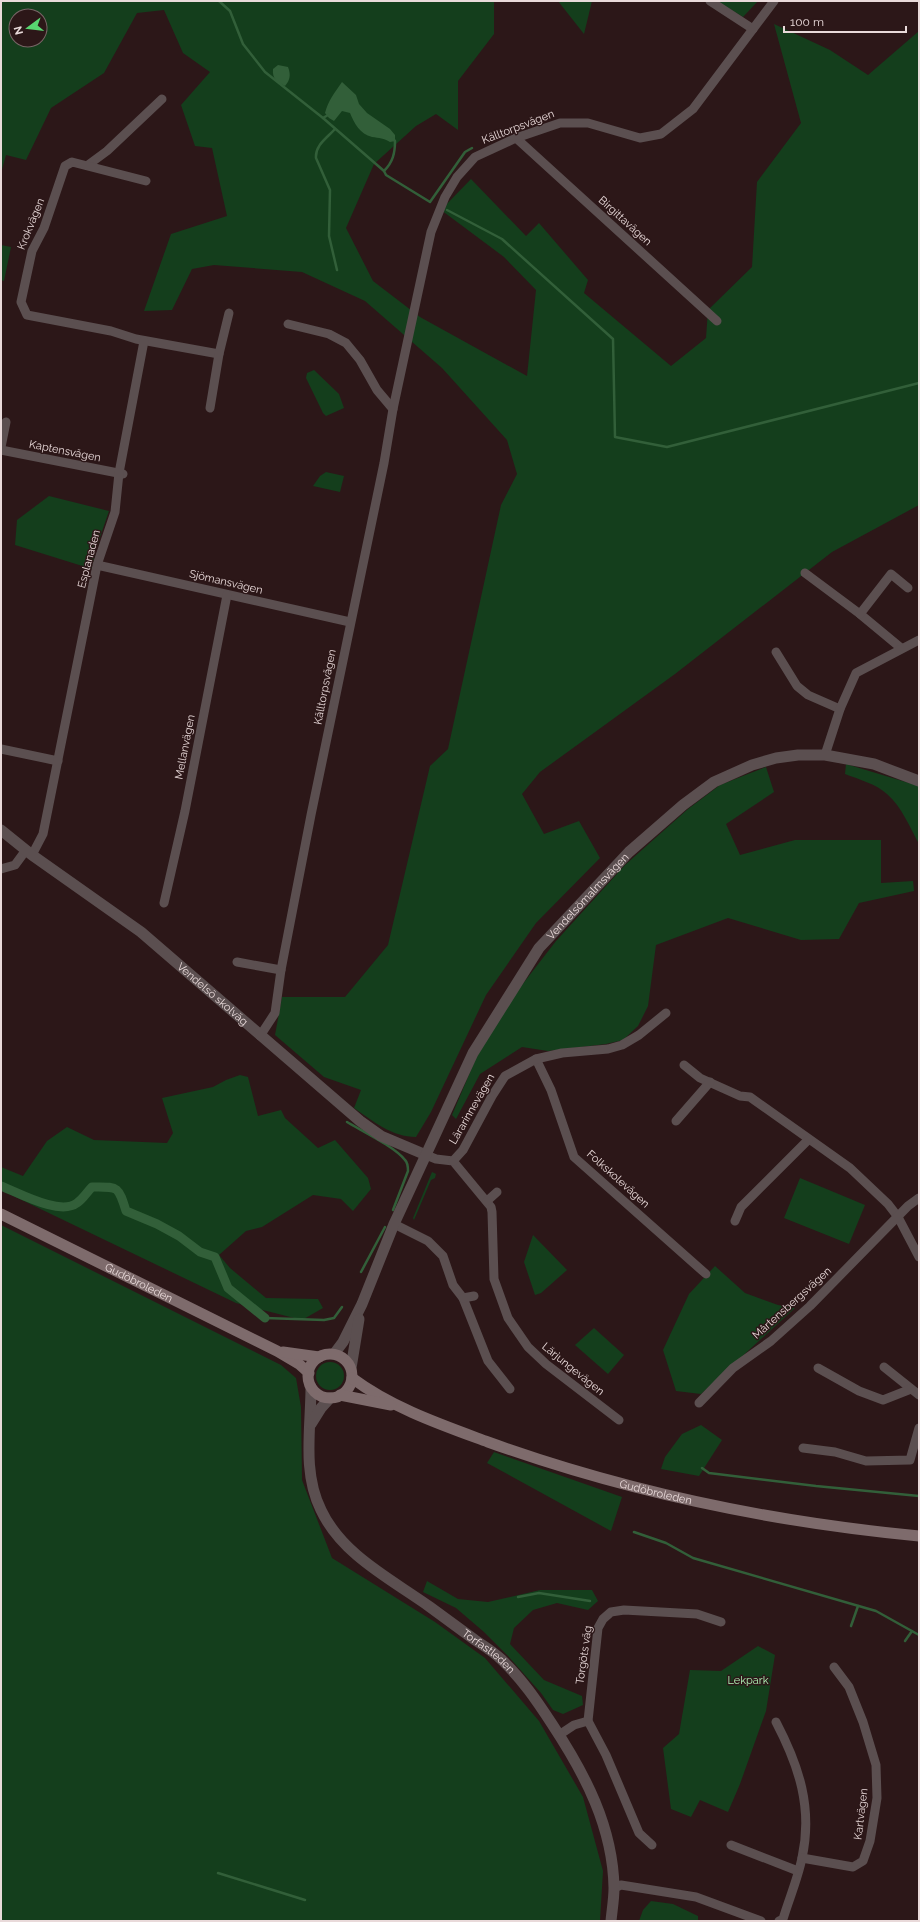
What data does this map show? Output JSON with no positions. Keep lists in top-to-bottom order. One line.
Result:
{"streets":{"main road":["Gudöbroleden"],"street":["Källtorpsvägen","Birgittavägen","Krokvägen","Kaptensvägen","Esplanaden","Sjömansvägen","Mellanvägen","Vendelsömalmsvägen","Vendelsö skolväg","Lärarinnevägen","Folkskolevägen","Mårtensbergsvägen","Lärjungevägen","Torfastleden","Torgöts väg","Kartvägen"]},"crossings":[["Källtorpsvägen","Birgittavägen"],["Källtorpsvägen","Sjömansvägen"],["Källtorpsvägen","Vendelsö skolväg"],["Krokvägen","Esplanaden"],["Kaptensvägen","Esplanaden"],["Esplanaden","Sjömansvägen"],["Esplanaden","Vendelsö skolväg"],["Sjömansvägen","Mellanvägen"],["Vendelsömalmsvägen","Vendelsö skolväg"],["Vendelsömalmsvägen","Gudöbroleden"],["Vendelsömalmsvägen","Torfastleden"],["Lärarinnevägen","Folkskolevägen"],["Lärarinnevägen","Lärjungevägen"],["Gudöbroleden","Torfastleden"]],"parks":["Lekpark"],"scale_bar":"100 m","north":"left"}
